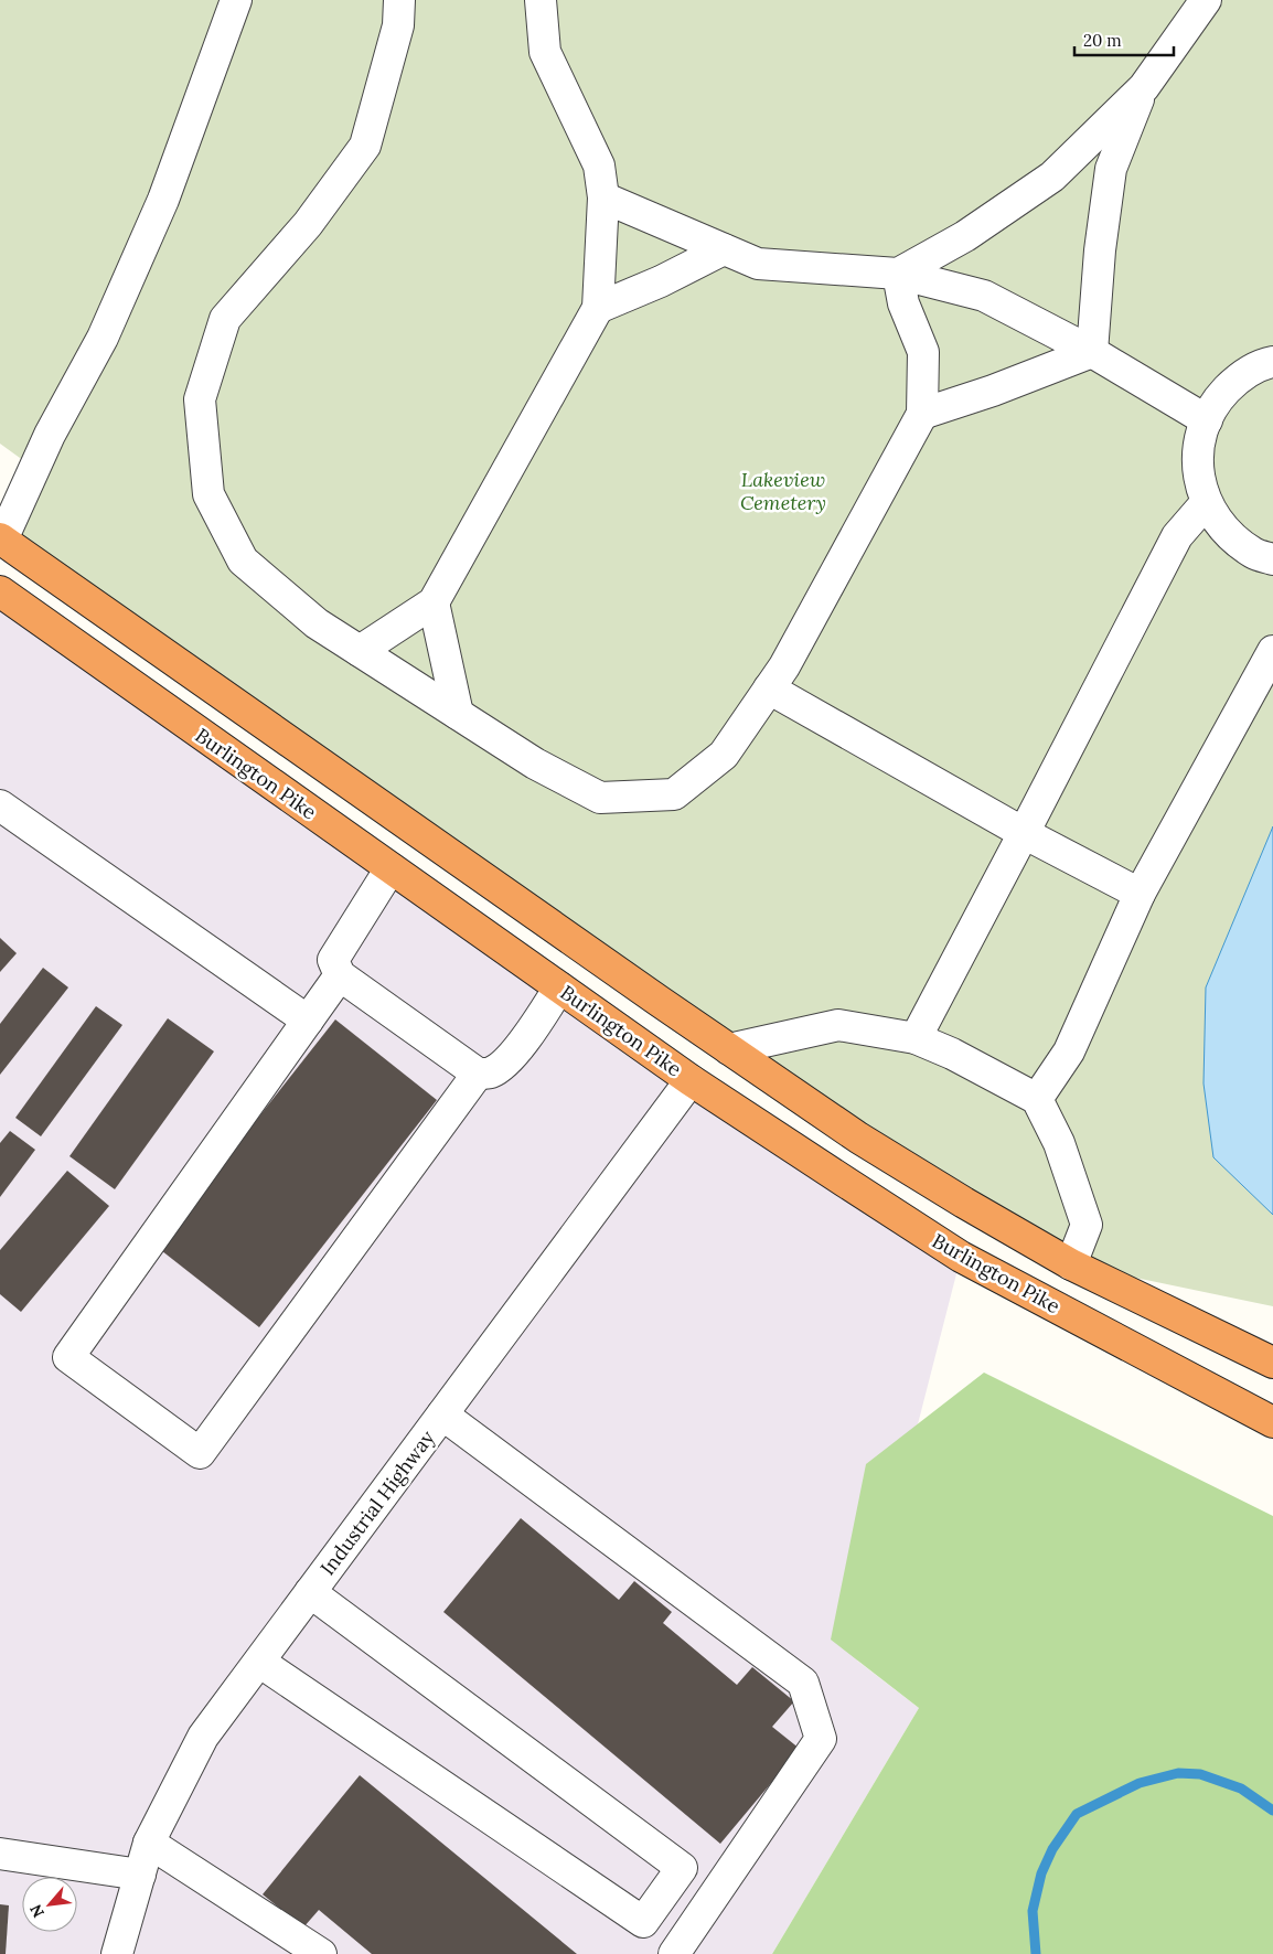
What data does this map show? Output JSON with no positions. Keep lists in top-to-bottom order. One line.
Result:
{"streets":{"highway":["Burlington Pike"],"street":["Industrial Highway"]},"crossings":[["Burlington Pike","Industrial Highway"]],"parks":["Lakeview Cemetery"],"scale_bar":"20 m","north":"bottom left"}
